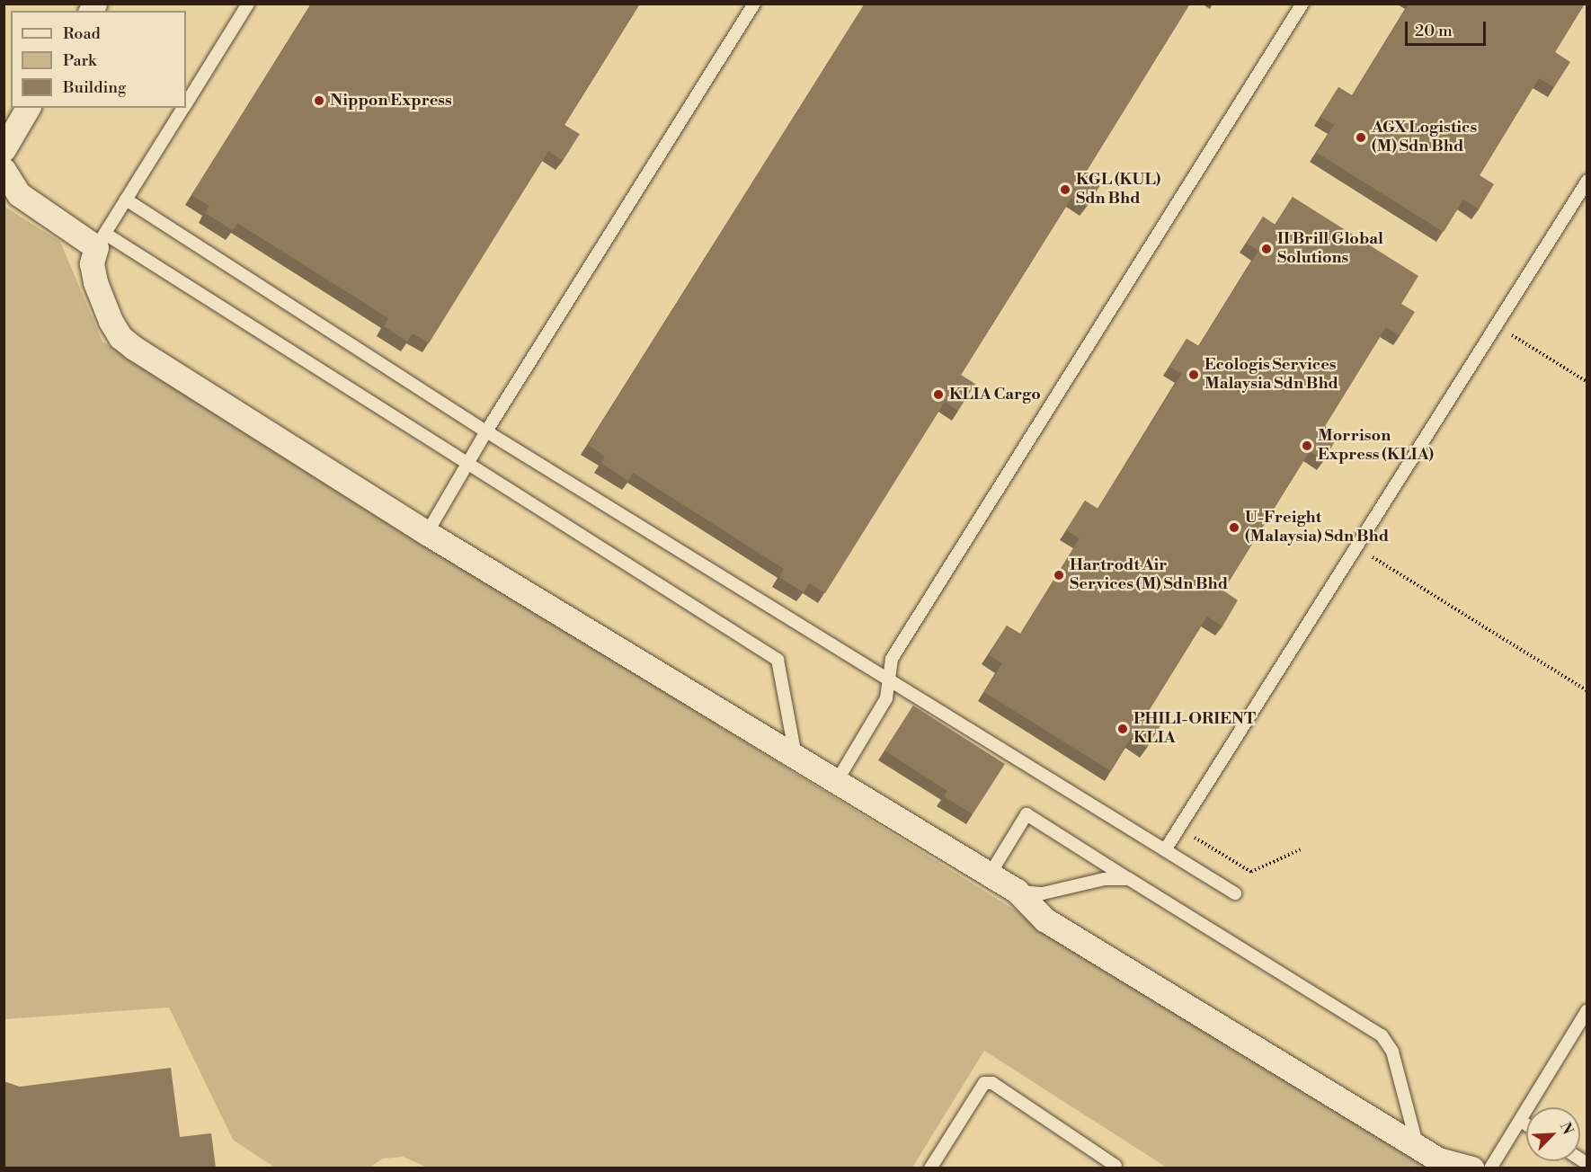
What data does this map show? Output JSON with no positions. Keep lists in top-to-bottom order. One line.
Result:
{"places":["Nippon Express","AGX Logistics (M) Sdn Bhd","KGL (KUL) Sdn Bhd","II Brill Global Solutions","Ecologis Services Malaysia Sdn Bhd","KLIA Cargo","Morrison Express (KLIA)","U-Freight (Malaysia) Sdn Bhd","Hartrodt Air Services (M) Sdn Bhd","PHILI-ORIENT KLIA"],"legend":["Road","Park","Building"],"scale_bar":"20 m","north":"top right"}
